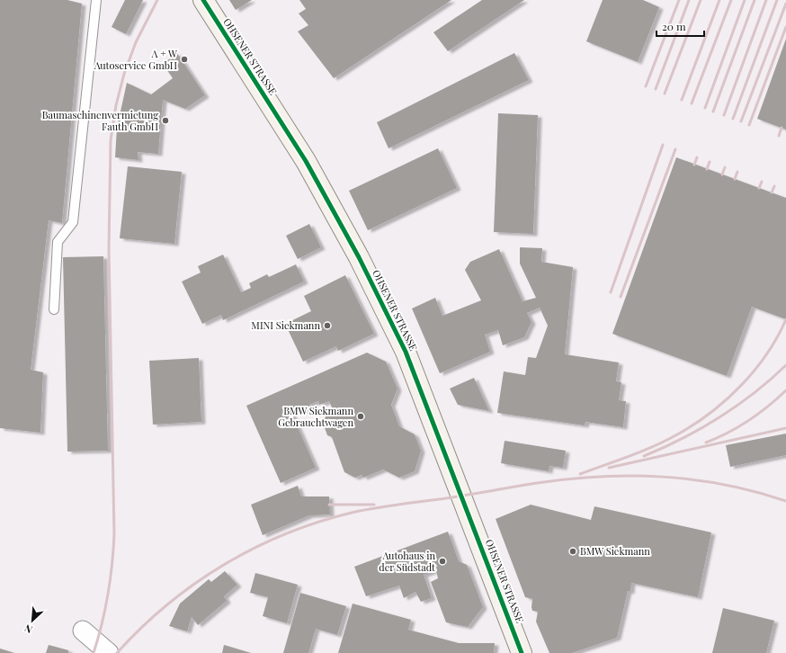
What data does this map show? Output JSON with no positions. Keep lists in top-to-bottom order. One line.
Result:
{"streets":{"main road":["OHSENER STRASSE"]},"places":["A + W Autoservice GmbH","Baumaschinenvermietung Fauth GmbH","MINI Siekmann","BMW Siekmann Gebrauchtwagen","BMW Siekmann","Autohaus in der Südstadt"],"scale_bar":"20 m","north":"bottom left"}
